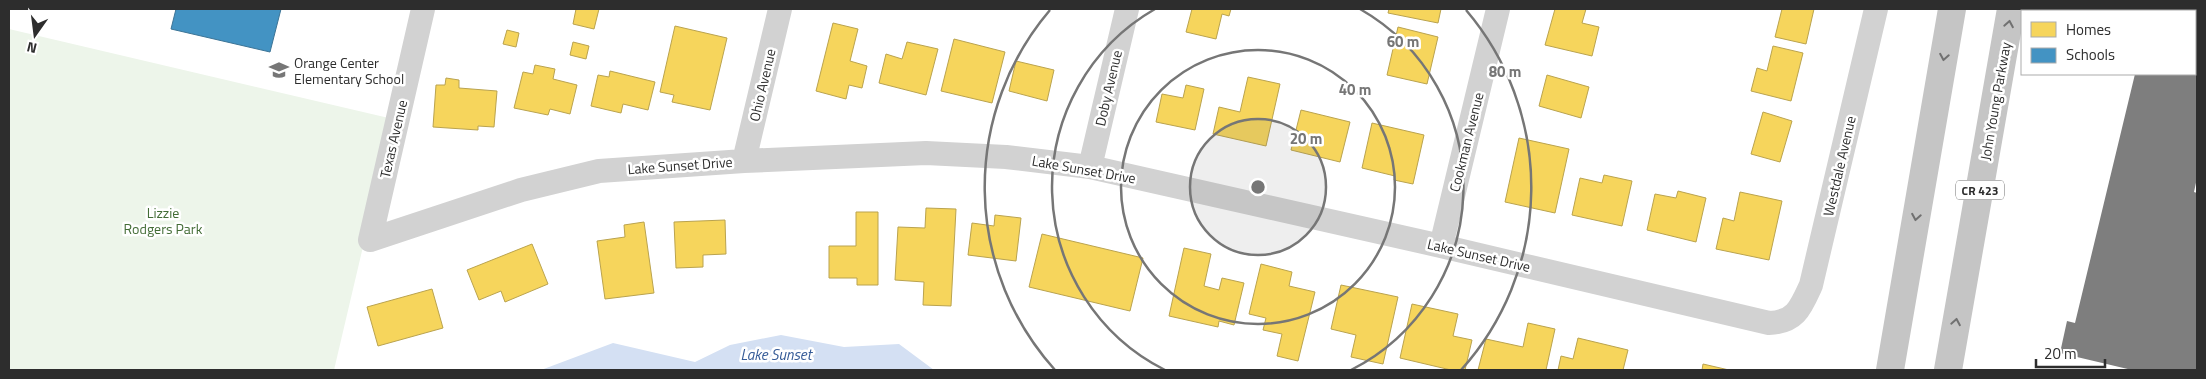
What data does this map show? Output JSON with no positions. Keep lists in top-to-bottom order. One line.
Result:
{"streets":{"main road":["John Young Parkway","CR 423"],"street":["Ohio Avenue","Doby Avenue","Texas Avenue","Cookman Avenue","Lake Sunset Drive","Westdale Avenue"]},"crossings":[["Ohio Avenue","Lake Sunset Drive"],["Doby Avenue","Lake Sunset Drive"],["Texas Avenue","Lake Sunset Drive"],["Cookman Avenue","Lake Sunset Drive"],["Lake Sunset Drive","Westdale Avenue"]],"water":["Lake Sunset"],"parks":["Lizzie Rodgers Park"],"places":{"school or university":["Orange Center Elementary School"]},"legend":["Homes","Schools"],"scale_bar":"20 m","north":"bottom","rings":["60 m","80 m","40 m","20 m"]}
